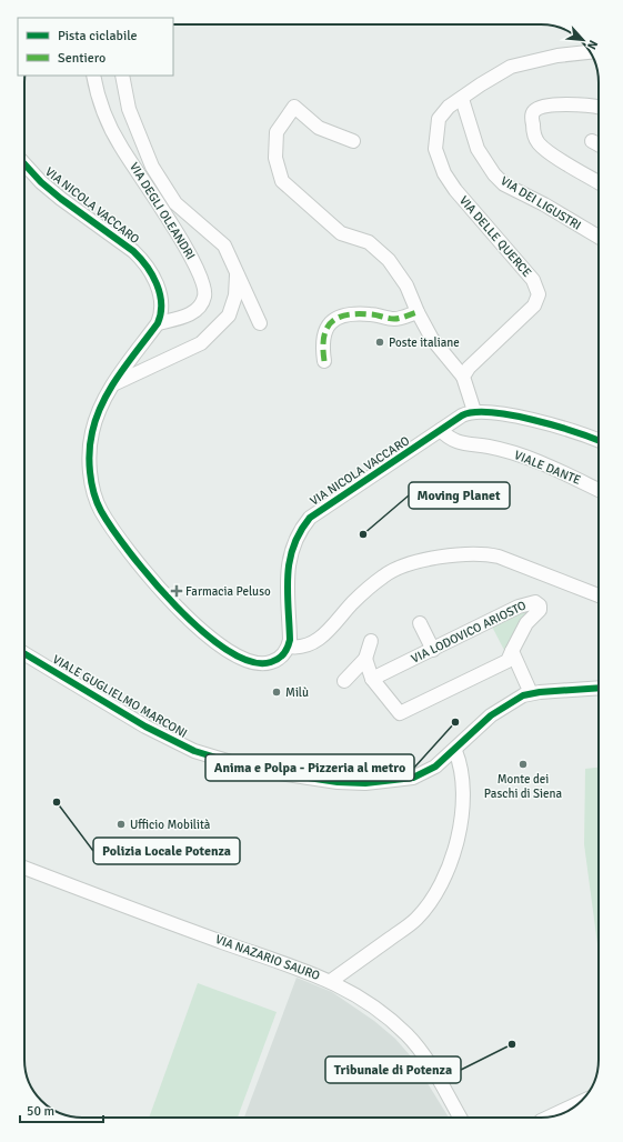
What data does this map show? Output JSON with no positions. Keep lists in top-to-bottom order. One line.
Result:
{"streets":{"street":["VIA DEI LIGUSTRI","VIA NICOLA VACCARO","VIA DEGLI OLEANDRI","VIA DELLE QUERCE","VIALE DANTE","VIA LODOVICO ARIOSTO","VIALE GUGLIELMO MARCONI","VIA NAZARIO SAURO"]},"crossings":[["VIA DEI LIGUSTRI","VIA DELLE QUERCE"],["VIA NICOLA VACCARO","VIA DEGLI OLEANDRI"],["VIA NICOLA VACCARO","VIALE DANTE"]],"places":{"other":["Poste italiane","Moving Planet","Milù","Anima e Polpa - Pizzeria al metro","Monte dei Paschi di Siena","Polizia Locale Potenza","Ufficio Mobilità","Tribunale di Potenza"],"health":["Farmacia Peluso"]},"legend":["Pista ciclabile","Sentiero"],"scale_bar":"50 m","north":"bottom right"}
